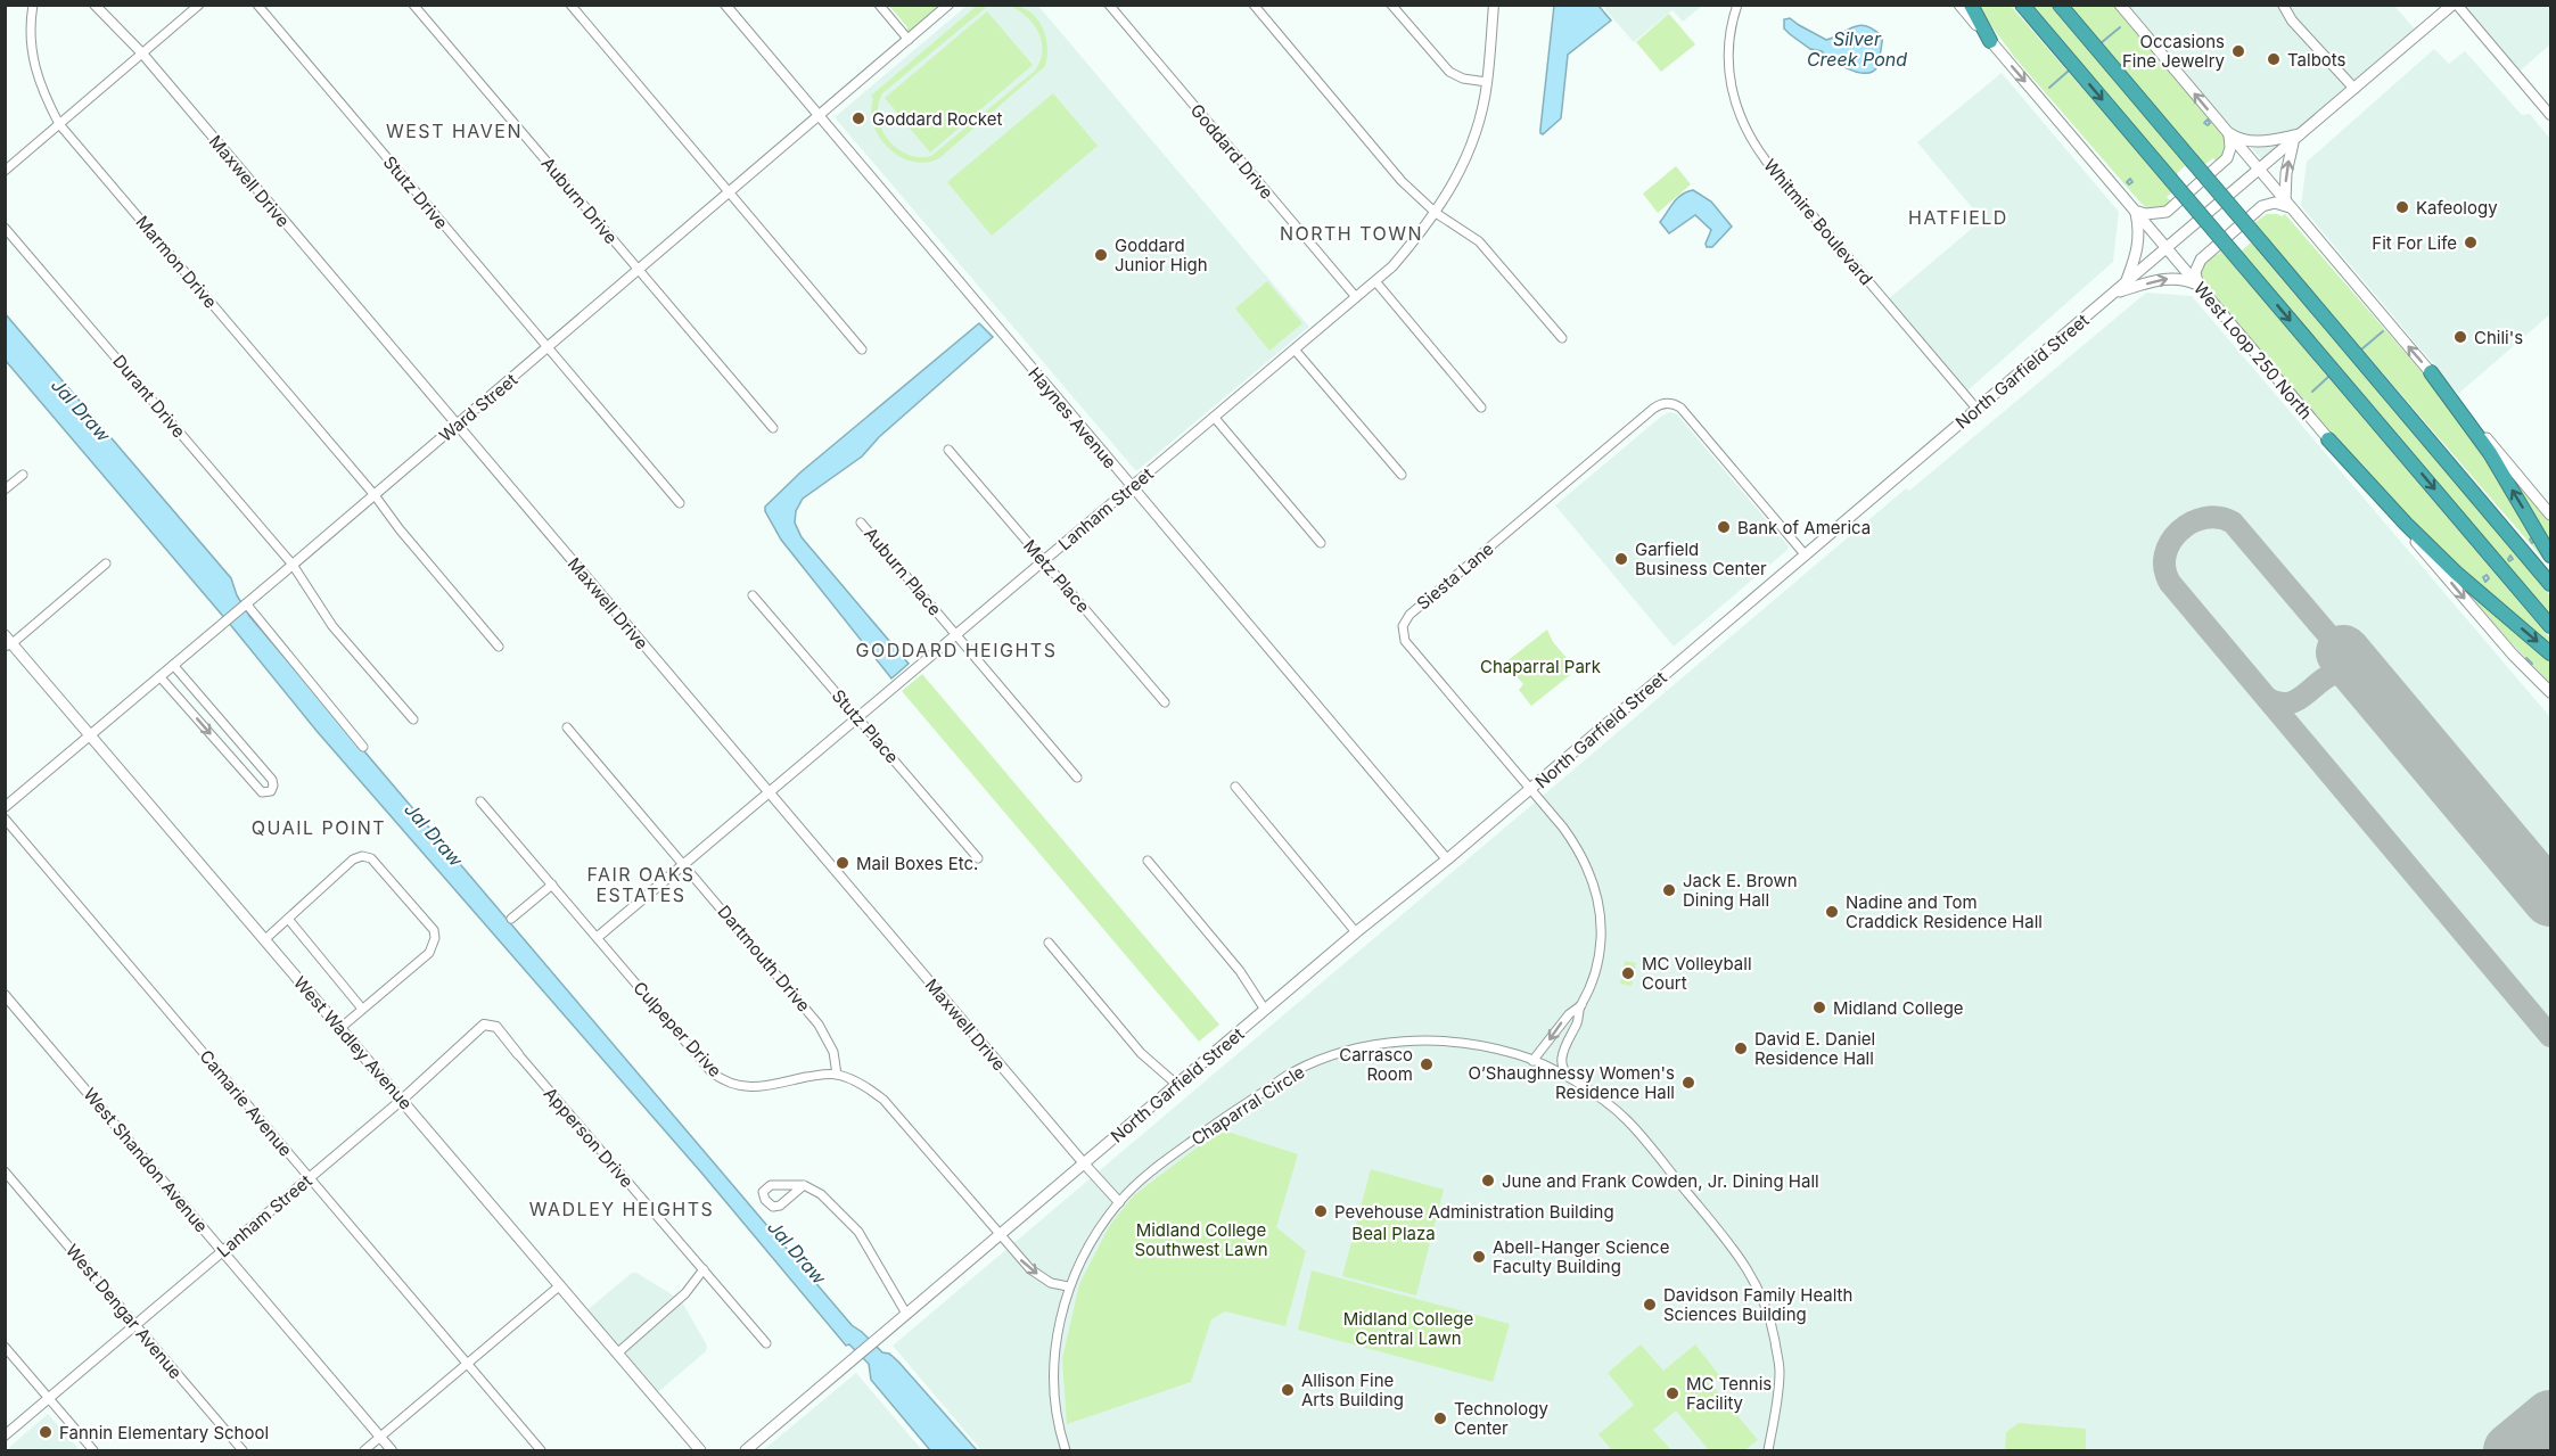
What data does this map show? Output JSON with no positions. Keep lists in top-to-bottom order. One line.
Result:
{"streets":{"main road":["West Loop 250 North","North Garfield Street","West Wadley Avenue"],"street":["Goddard Drive","Maxwell Drive","Stutz Drive","Auburn Drive","Whitmire Boulevard","Marmon Drive","Durant Drive","Ward Street","Haynes Avenue","Lanham Street","Auburn Place","Metz Place","Siesta Lane","Stutz Place","Dartmouth Drive","Culpeper Drive","Camarie Avenue","Chaparral Circle","Apperson Drive","West Shandon Avenue","West Dengar Avenue"]},"crossings":[["Goddard Drive","Lanham Street"],["Maxwell Drive","North Garfield Street"],["Maxwell Drive","Ward Street"],["Maxwell Drive","Lanham Street"],["Maxwell Drive","Chaparral Circle"],["Stutz Drive","Ward Street"],["Auburn Drive","Ward Street"],["Whitmire Boulevard","North Garfield Street"],["Marmon Drive","Ward Street"],["West Loop 250 North","North Garfield Street"],["North Garfield Street","Haynes Avenue"],["North Garfield Street","Siesta Lane"],["North Garfield Street","Culpeper Drive"],["Durant Drive","Ward Street"],["Ward Street","Haynes Avenue"],["Ward Street","West Wadley Avenue"],["Haynes Avenue","Lanham Street"],["Lanham Street","Auburn Place"],["Lanham Street","Metz Place"],["Lanham Street","Stutz Place"],["Lanham Street","Dartmouth Drive"],["Lanham Street","Culpeper Drive"],["Lanham Street","West Wadley Avenue"],["Lanham Street","Camarie Avenue"],["Lanham Street","Apperson Drive"],["Lanham Street","West Shandon Avenue"],["Lanham Street","West Dengar Avenue"],["Siesta Lane","Chaparral Circle"],["Dartmouth Drive","Culpeper Drive"],["Culpeper Drive","Chaparral Circle"]],"one_way":["West Loop 250 North"],"districts":["WEST HAVEN","HATFIELD","NORTH TOWN","GODDARD HEIGHTS","QUAIL POINT","FAIR OAKS ESTATES","WADLEY HEIGHTS"],"water":["Silver Creek Pond","Jal Draw"],"parks":["Chaparral Park","Midland College Southwest Lawn","Beal Plaza","Midland College Central Lawn"],"places":["Occasions Fine Jewelry","Talbots","Goddard Rocket","Kafeology","Fit For Life","Goddard Junior High","Chili's","Bank of America","Garfield Business Center","Mail Boxes Etc.","Jack E. Brown Dining Hall","Nadine and Tom Craddick Residence Hall","MC Volleyball Court","Midland College","David E. Daniel Residence Hall","Carrasco Room","O’Shaughnessy Women's Residence Hall","June and Frank Cowden, Jr. Dining Hall","Pevehouse Administration Building","Abell-Hanger Science Faculty Building","Davidson Family Health Sciences Building","Allison Fine Arts Building","MC Tennis Facility","Technology Center","Fannin Elementary School"]}
